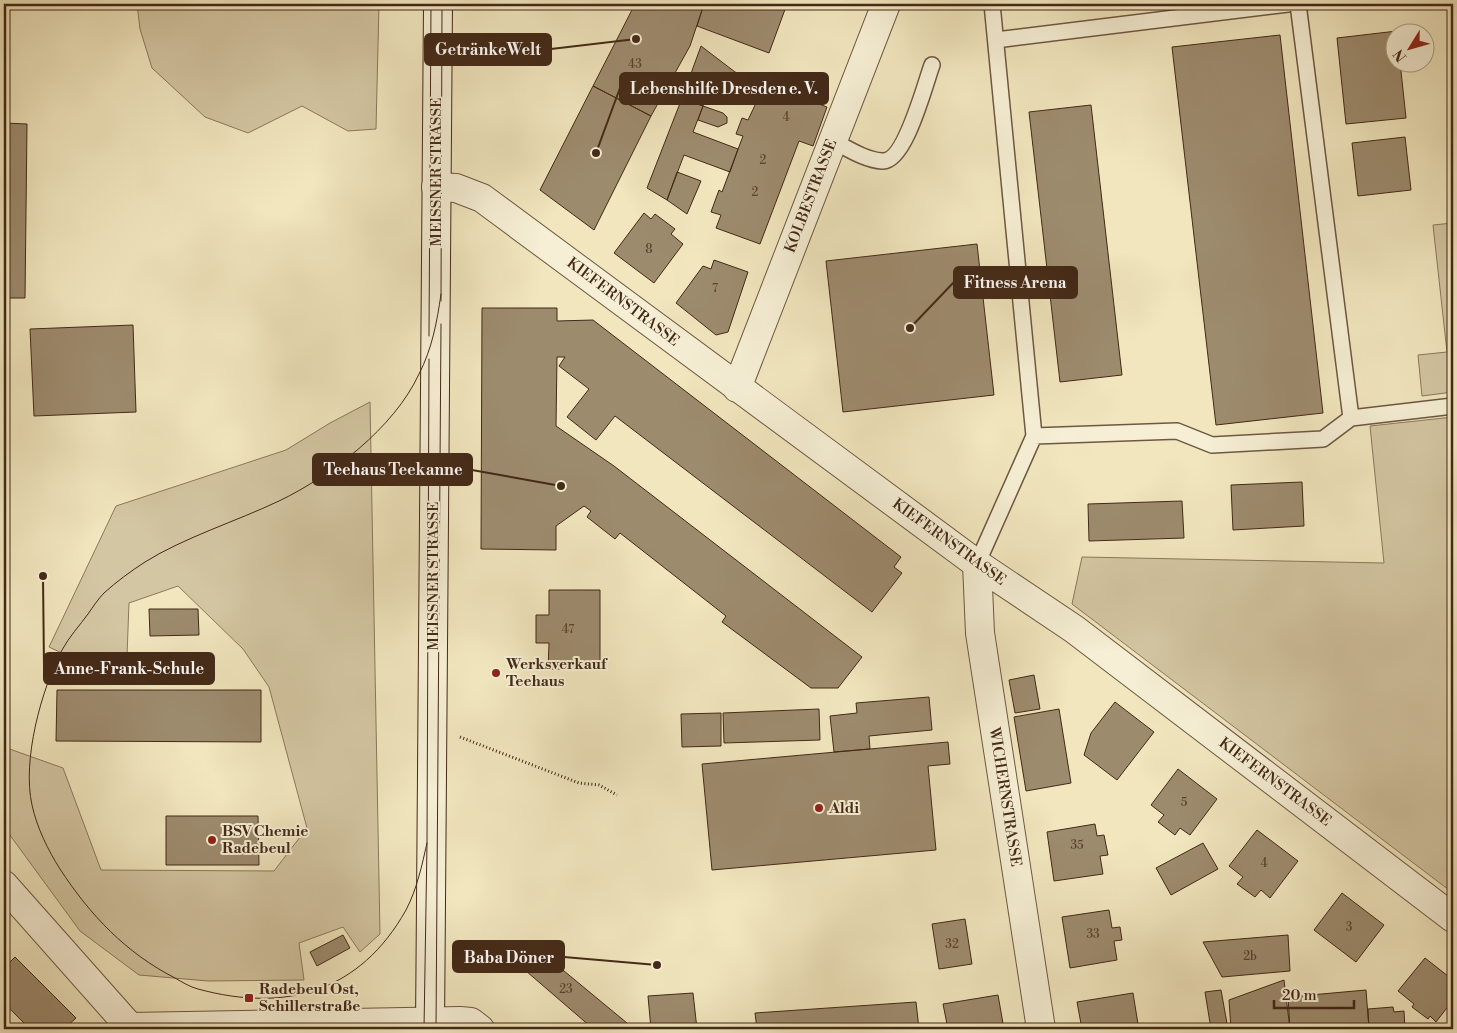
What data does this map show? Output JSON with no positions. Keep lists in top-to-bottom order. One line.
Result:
{"streets":{"street":["MEISSNER STRASSE","KOLBESTRASSE","KIEFERNSTRASSE","WICHERNSTRASSE"]},"crossings":[["MEISSNER STRASSE","KIEFERNSTRASSE"],["KOLBESTRASSE","KIEFERNSTRASSE"],["KIEFERNSTRASSE","WICHERNSTRASSE"]],"places":{"other":["GetränkeWelt","Lebenshilfe Dresden e. V.","Fitness Arena","Teehaus Teekanne","Anne-Frank-Schule","Werksverkauf Teehaus","Aldi","BSV Chemie Radebeul","Baba Döner"],"transit":["Radebeul Ost, Schillerstraße"]},"house_numbers":["43","4","2","2","8","7","47","5","35","4","3","33","32","2b","23"],"scale_bar":"20 m","north":"bottom left"}
